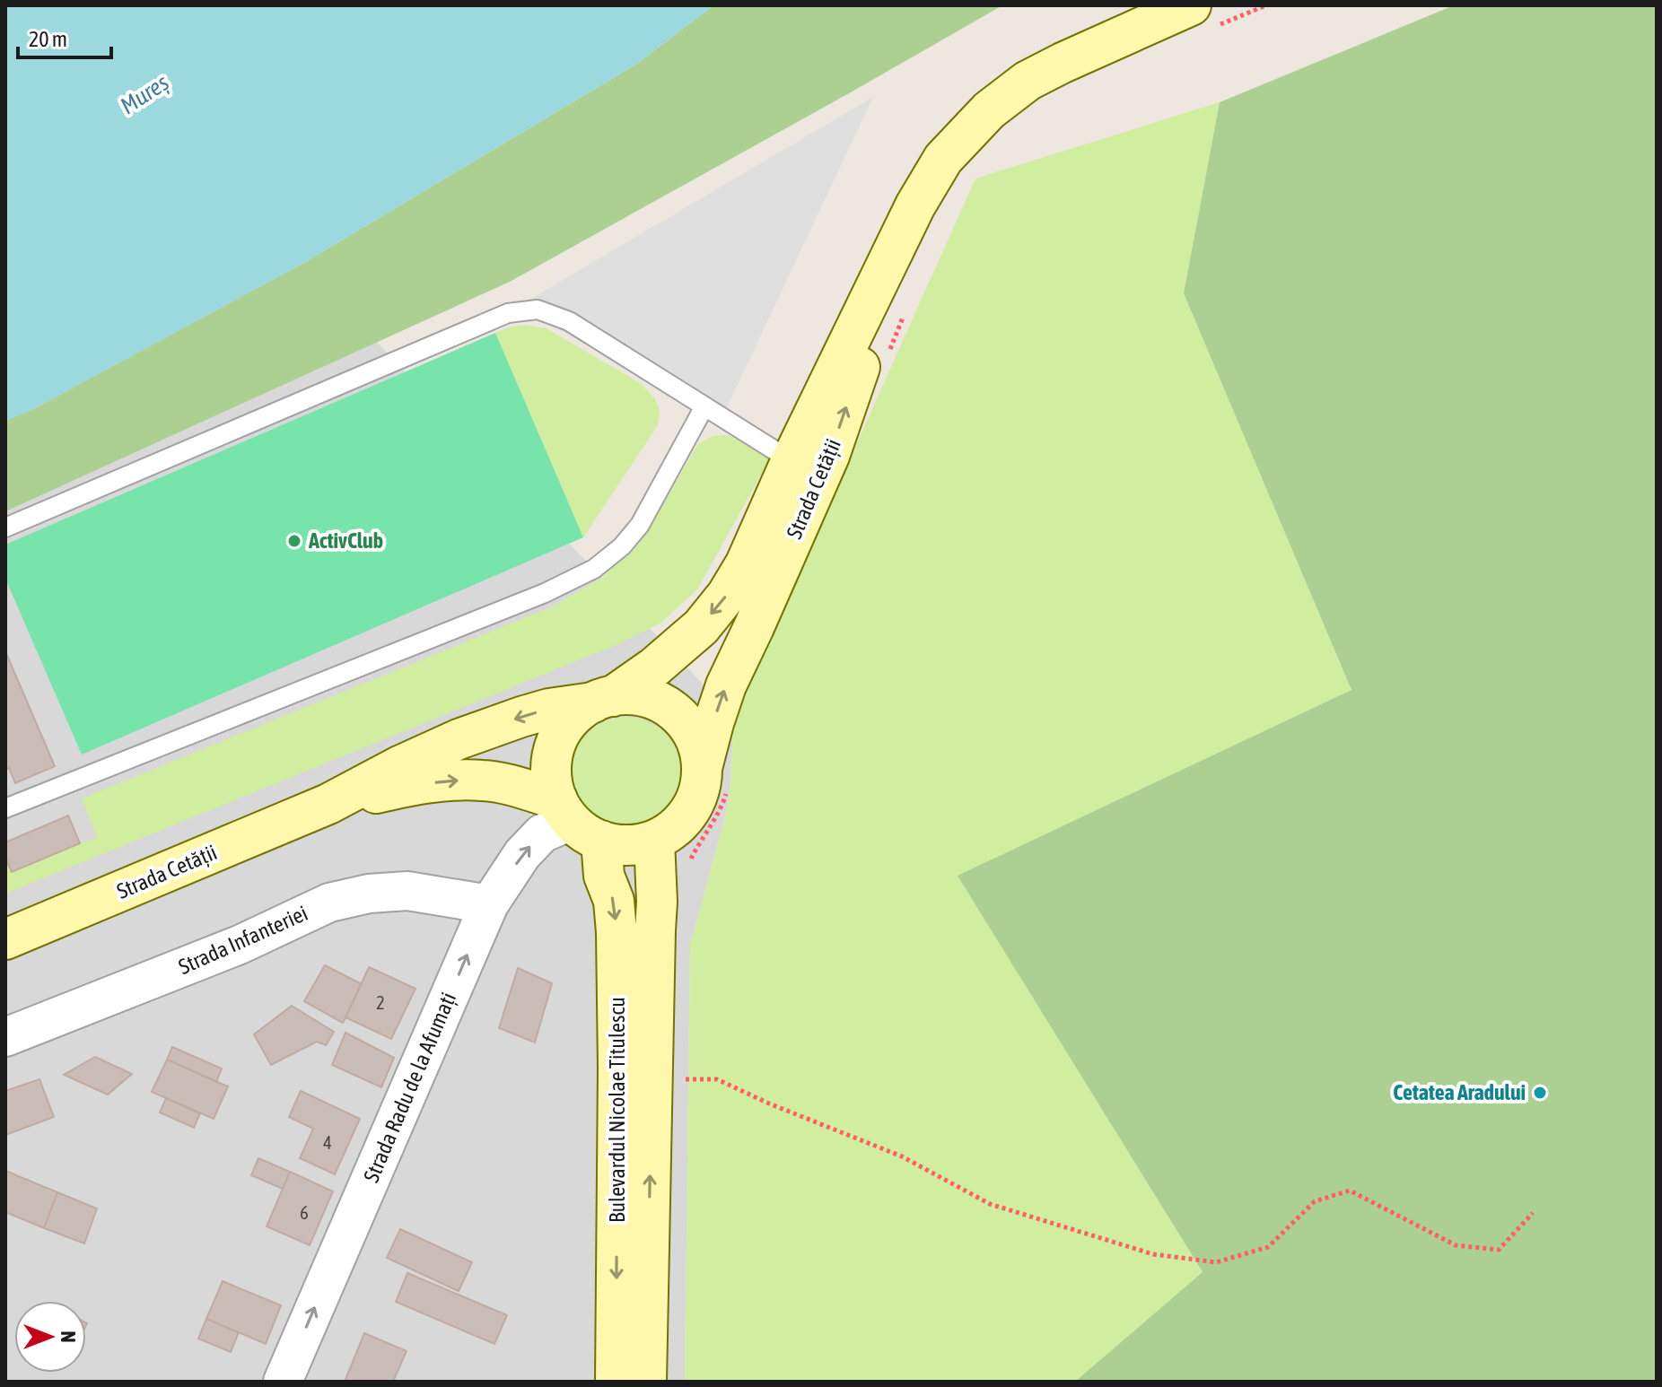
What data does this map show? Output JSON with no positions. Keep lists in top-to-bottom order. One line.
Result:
{"streets":{"main road":["Strada Cetății","Bulevardul Nicolae Titulescu"],"street":["Strada Infanteriei","Strada Radu de la Afumați"]},"crossings":[["Strada Cetății","Strada Radu de la Afumați"],["Strada Cetății","Bulevardul Nicolae Titulescu"],["Strada Infanteriei","Strada Radu de la Afumați"],["Strada Radu de la Afumați","Bulevardul Nicolae Titulescu"]],"one_way":["Strada Radu de la Afumați"],"water":["Mureș"],"places":["ActivClub","Cetatea Aradului"],"house_numbers":["2","4","6"],"scale_bar":"20 m","north":"right"}
